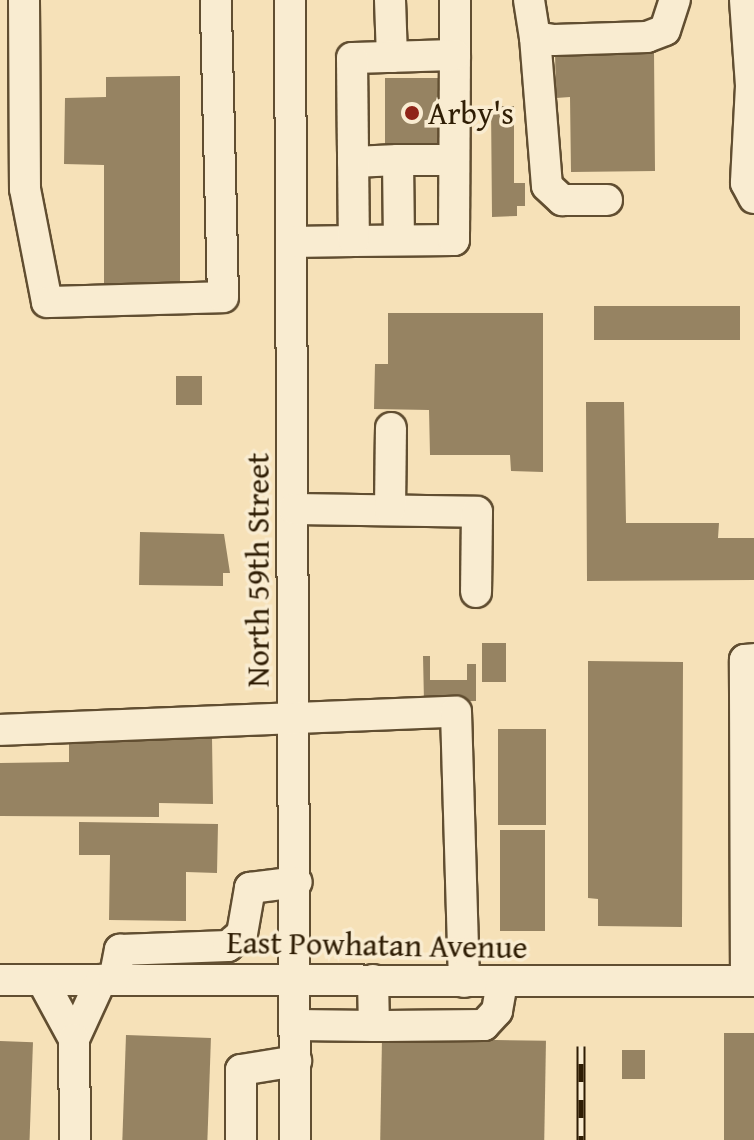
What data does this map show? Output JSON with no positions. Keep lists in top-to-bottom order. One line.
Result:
{"streets":{"street":["North 59th Street","East Powhatan Avenue"]},"crossings":[["North 59th Street","East Powhatan Avenue"]],"places":["Arby's"]}
